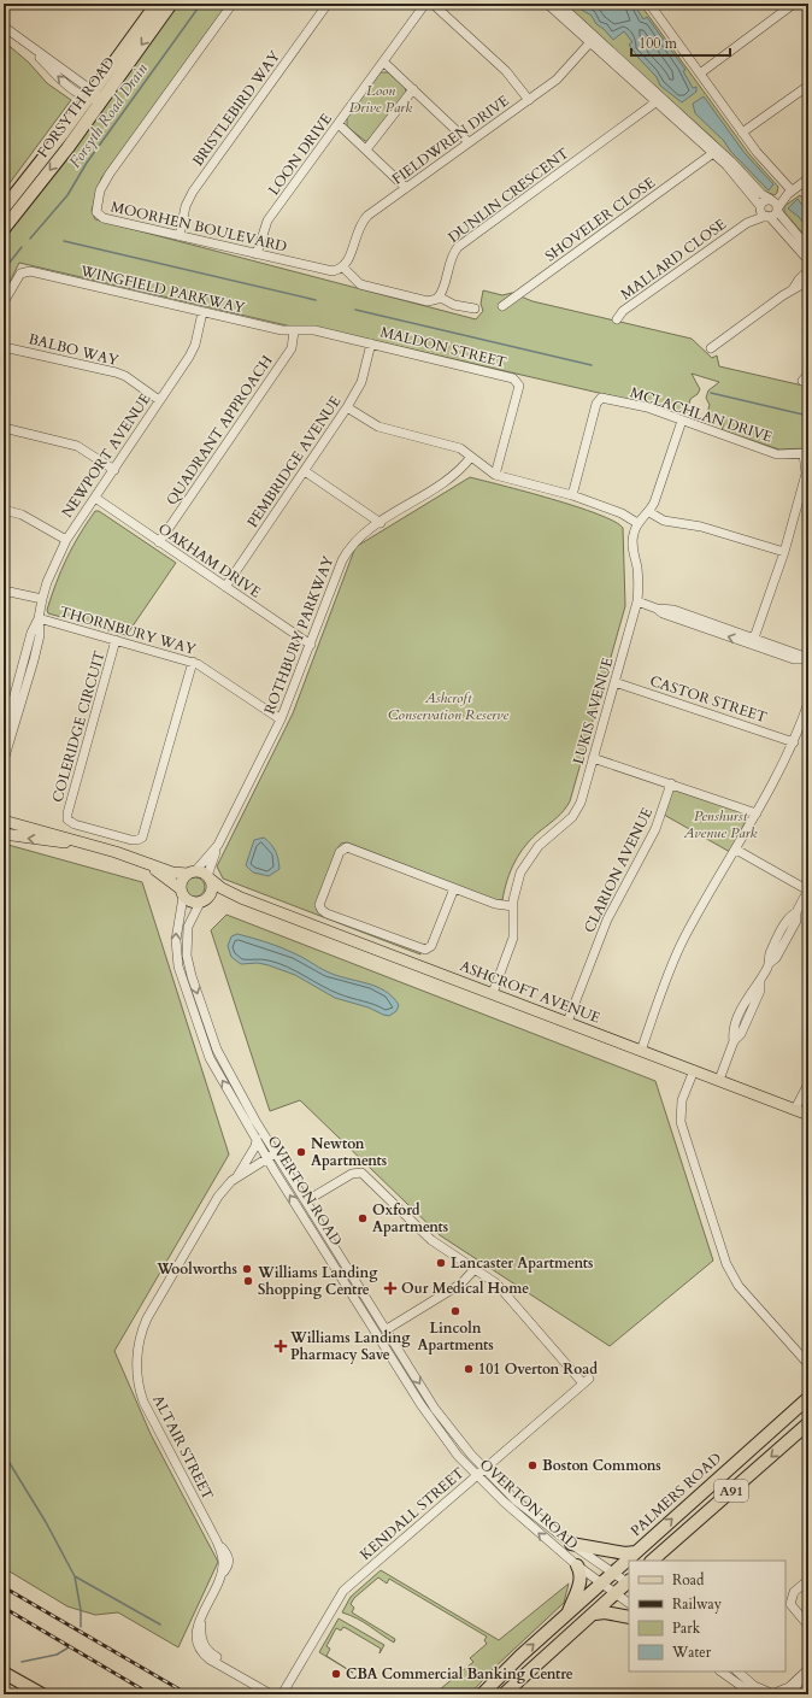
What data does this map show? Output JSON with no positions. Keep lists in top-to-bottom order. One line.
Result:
{"streets":{"highway":["FORSYTH ROAD","A91","PALMERS ROAD"],"main road":["ASHCROFT AVENUE"],"street":["BRISTLEBIRD WAY","FIELDWREN DRIVE","LOON DRIVE","DUNLIN CRESCENT","SHOVELER CLOSE","MOORHEN BOULEVARD","MALLARD CLOSE","WINGFIELD PARKWAY","MALDON STREET","BALBO WAY","MCLACHLAN DRIVE","QUADRANT APPROACH","NEWPORT AVENUE","PEMBRIDGE AVENUE","OAKHAM DRIVE","THORNBURY WAY","ROTHBURY PARKWAY","CASTOR STREET","LUKIS AVENUE","COLERIDGE CIRCUIT","CLARION AVENUE","OVERTON ROAD","ALTAIR STREET","KENDALL STREET"]},"crossings":[["BRISTLEBIRD WAY","MOORHEN BOULEVARD"],["FIELDWREN DRIVE","MOORHEN BOULEVARD"],["LOON DRIVE","MOORHEN BOULEVARD"],["WINGFIELD PARKWAY","MALDON STREET"],["WINGFIELD PARKWAY","QUADRANT APPROACH"],["WINGFIELD PARKWAY","NEWPORT AVENUE"],["MALDON STREET","QUADRANT APPROACH"],["MALDON STREET","PEMBRIDGE AVENUE"],["BALBO WAY","NEWPORT AVENUE"],["QUADRANT APPROACH","OAKHAM DRIVE"],["NEWPORT AVENUE","OAKHAM DRIVE"],["NEWPORT AVENUE","THORNBURY WAY"],["PEMBRIDGE AVENUE","OAKHAM DRIVE"],["OAKHAM DRIVE","ROTHBURY PARKWAY"],["THORNBURY WAY","ROTHBURY PARKWAY"],["THORNBURY WAY","COLERIDGE CIRCUIT"],["ROTHBURY PARKWAY","ASHCROFT AVENUE"],["ROTHBURY PARKWAY","OVERTON ROAD"],["CASTOR STREET","LUKIS AVENUE"],["LUKIS AVENUE","ASHCROFT AVENUE"],["CLARION AVENUE","ASHCROFT AVENUE"],["ASHCROFT AVENUE","OVERTON ROAD"],["OVERTON ROAD","ALTAIR STREET"],["OVERTON ROAD","PALMERS ROAD"],["OVERTON ROAD","KENDALL STREET"]],"water":["Forsyth Road Drain"],"parks":["Loon Drive Park","Ashcroft Conservation Reserve","Penshurst Avenue Park"],"places":{"other":["Newton Apartments","Oxford Apartments","Lancaster Apartments","Woolworths","Williams Landing Shopping Centre","Lincoln Apartments","101 Overton Road","Boston Commons","CBA Commercial Banking Centre"],"health":["Our Medical Home","Williams Landing Pharmacy Save"]},"legend":["Road","Railway","Park","Water"],"scale_bar":"100 m"}
